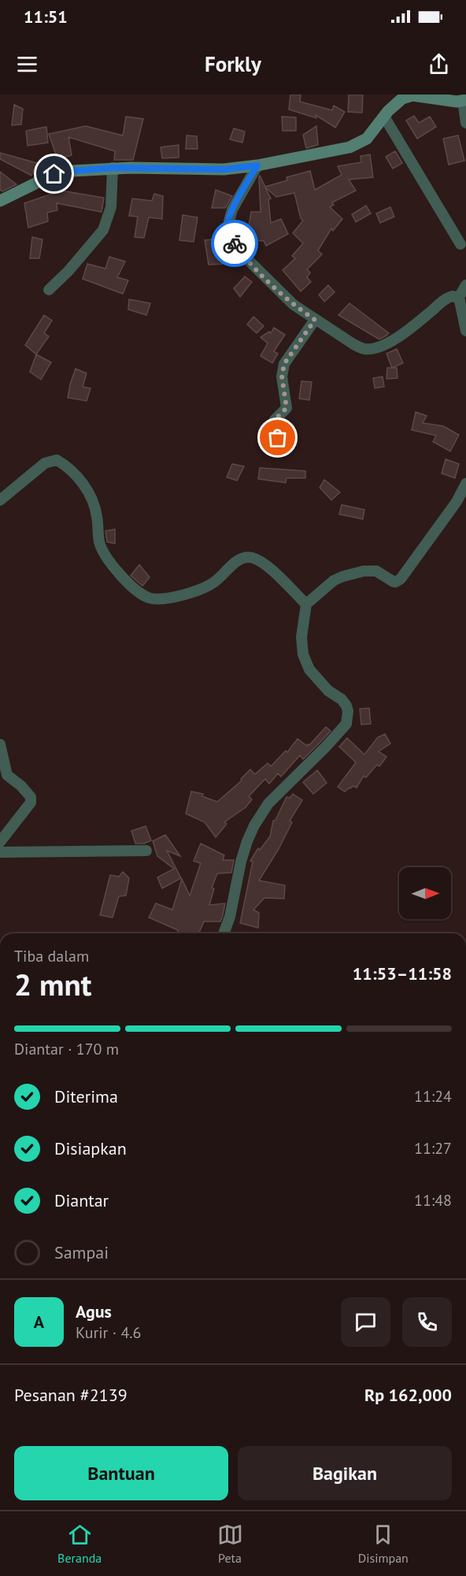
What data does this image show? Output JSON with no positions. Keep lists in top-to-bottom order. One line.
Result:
{"north":"right","page":{"status":"11:51","header":"Forkly","heading":["2 mnt","Tiba dalam","11:53–11:58"],"panel":["Agus","Kurir · 4.6","Pesanan #2139","Rp 162,000"],"bar":"Diantar · 170 m","list":[["Diterima","11:24"],["Disiapkan","11:27"],["Diantar","11:48"],"Sampai"],"round":"A","buttons":["Bantuan","Bagikan"],"tabs":["Beranda","Peta","Disimpan"]}}
